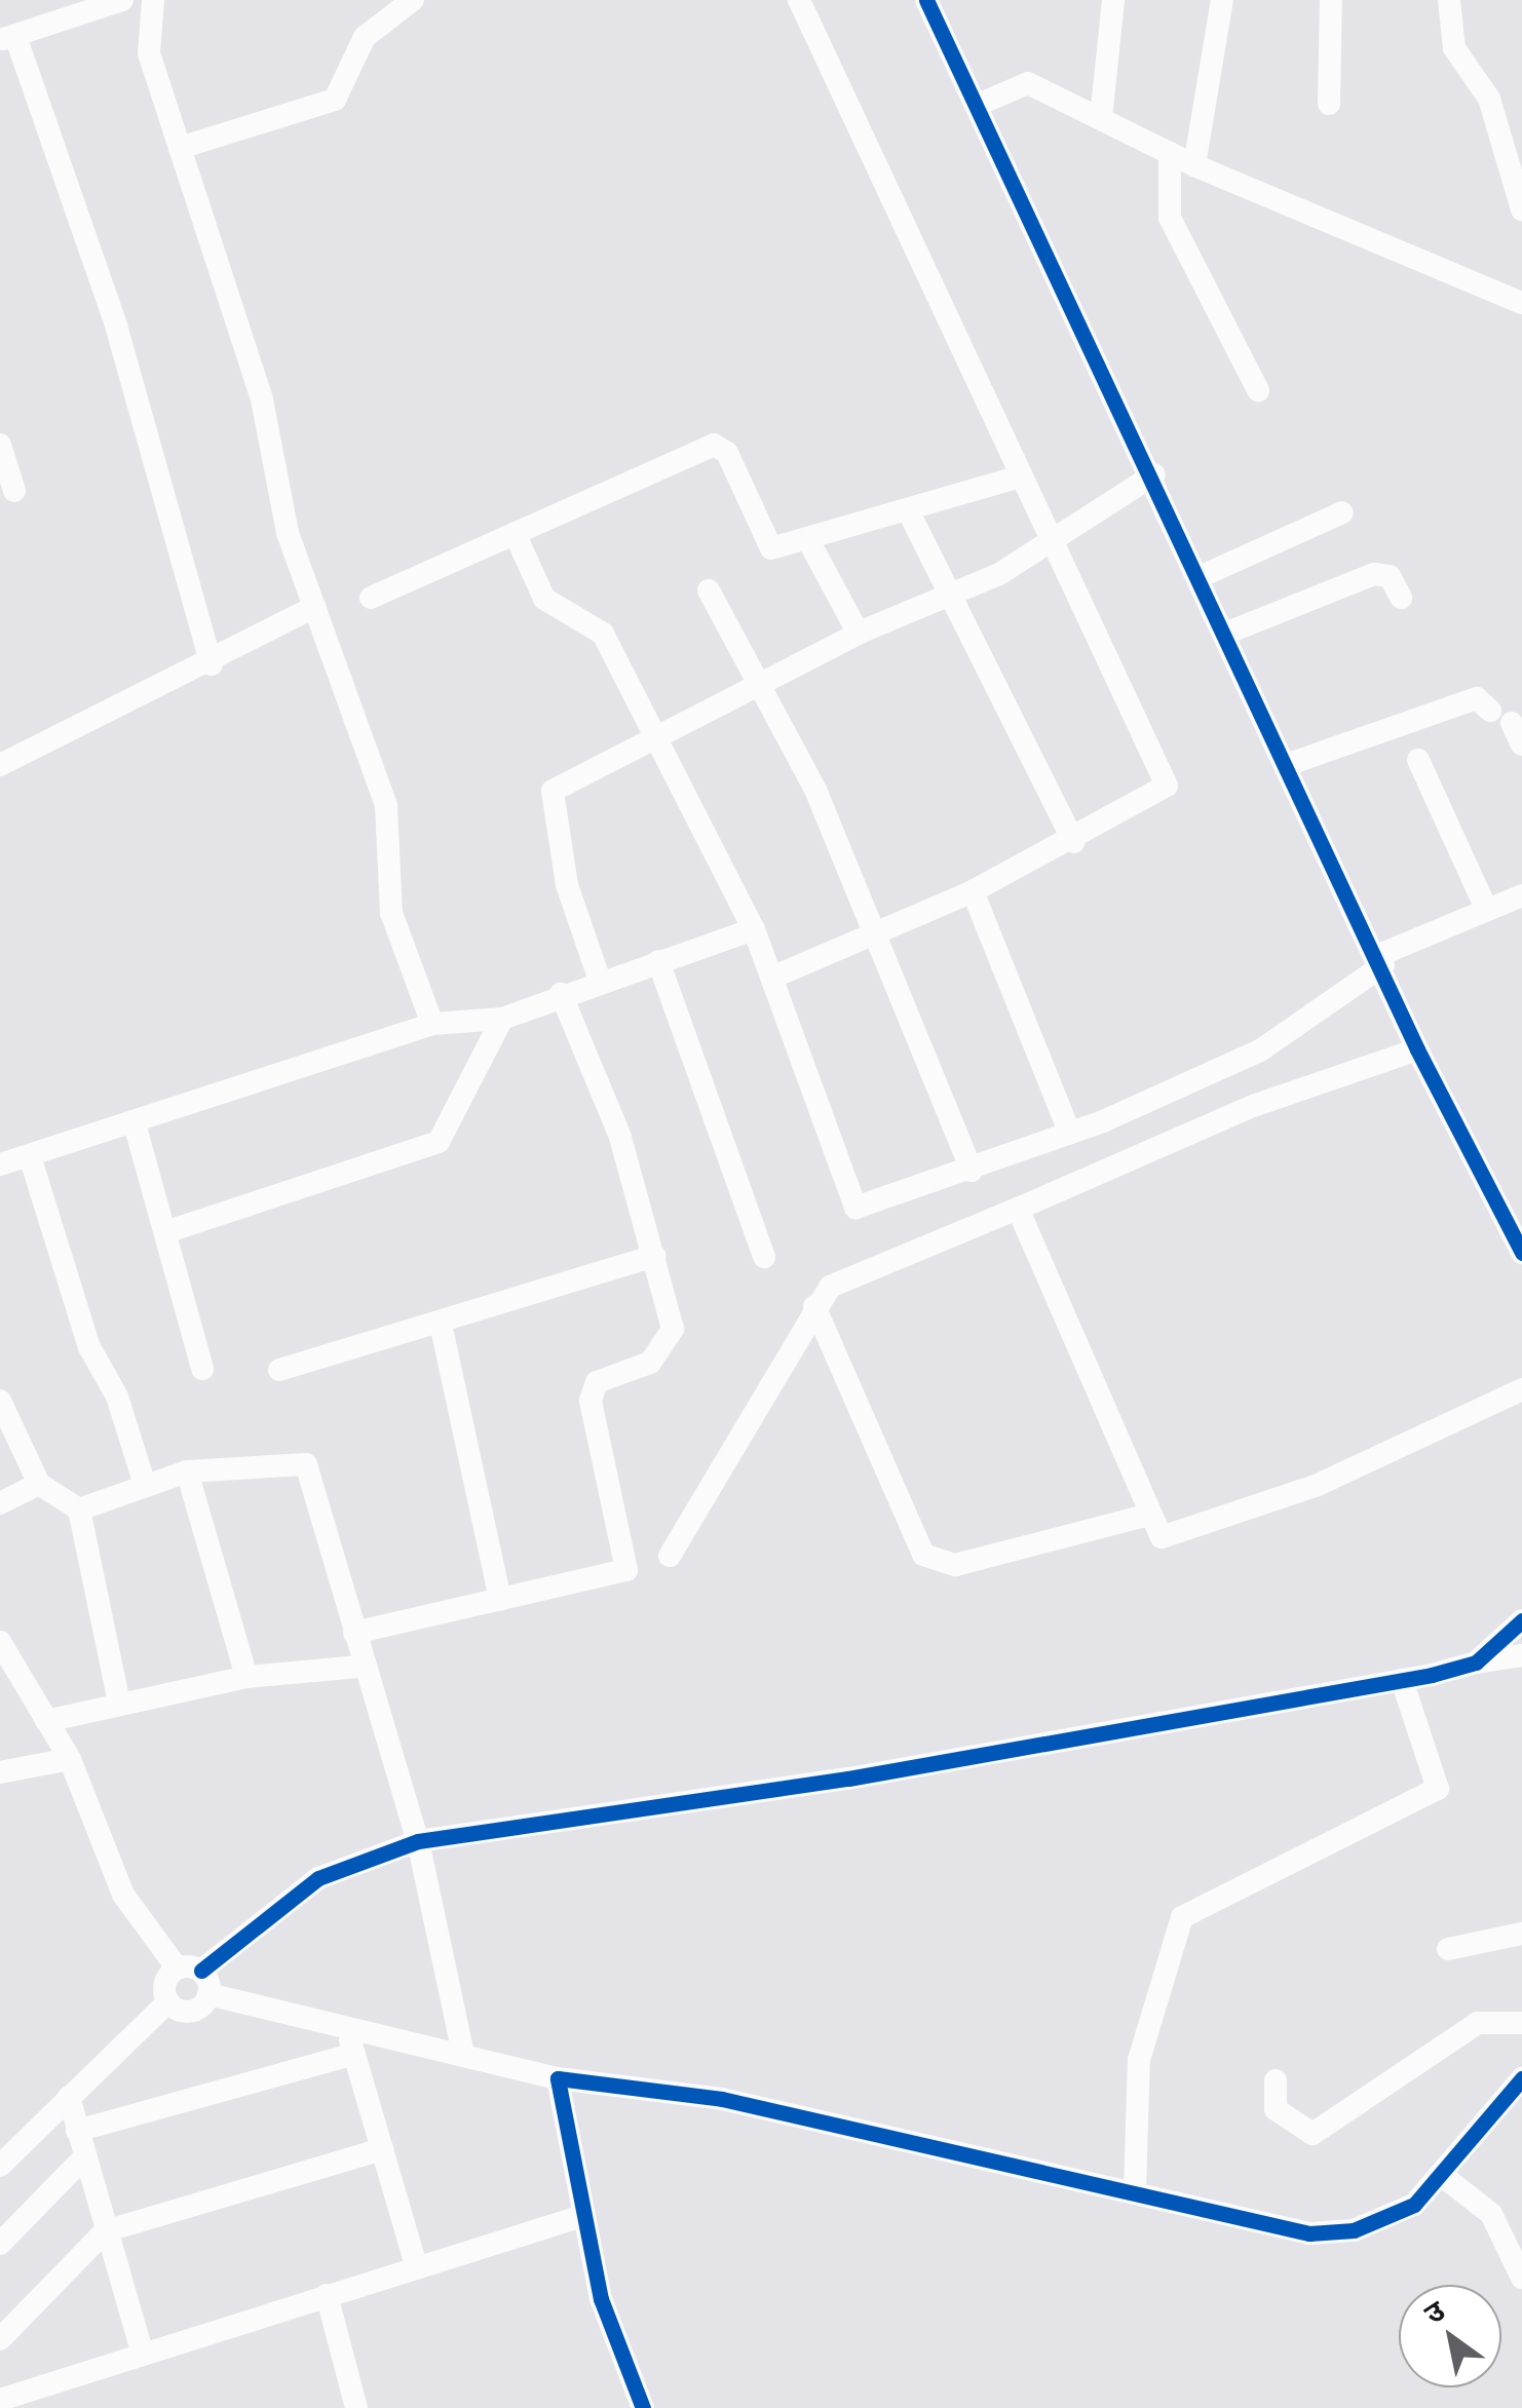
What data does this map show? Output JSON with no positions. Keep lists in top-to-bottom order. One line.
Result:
{"north":"top left"}
